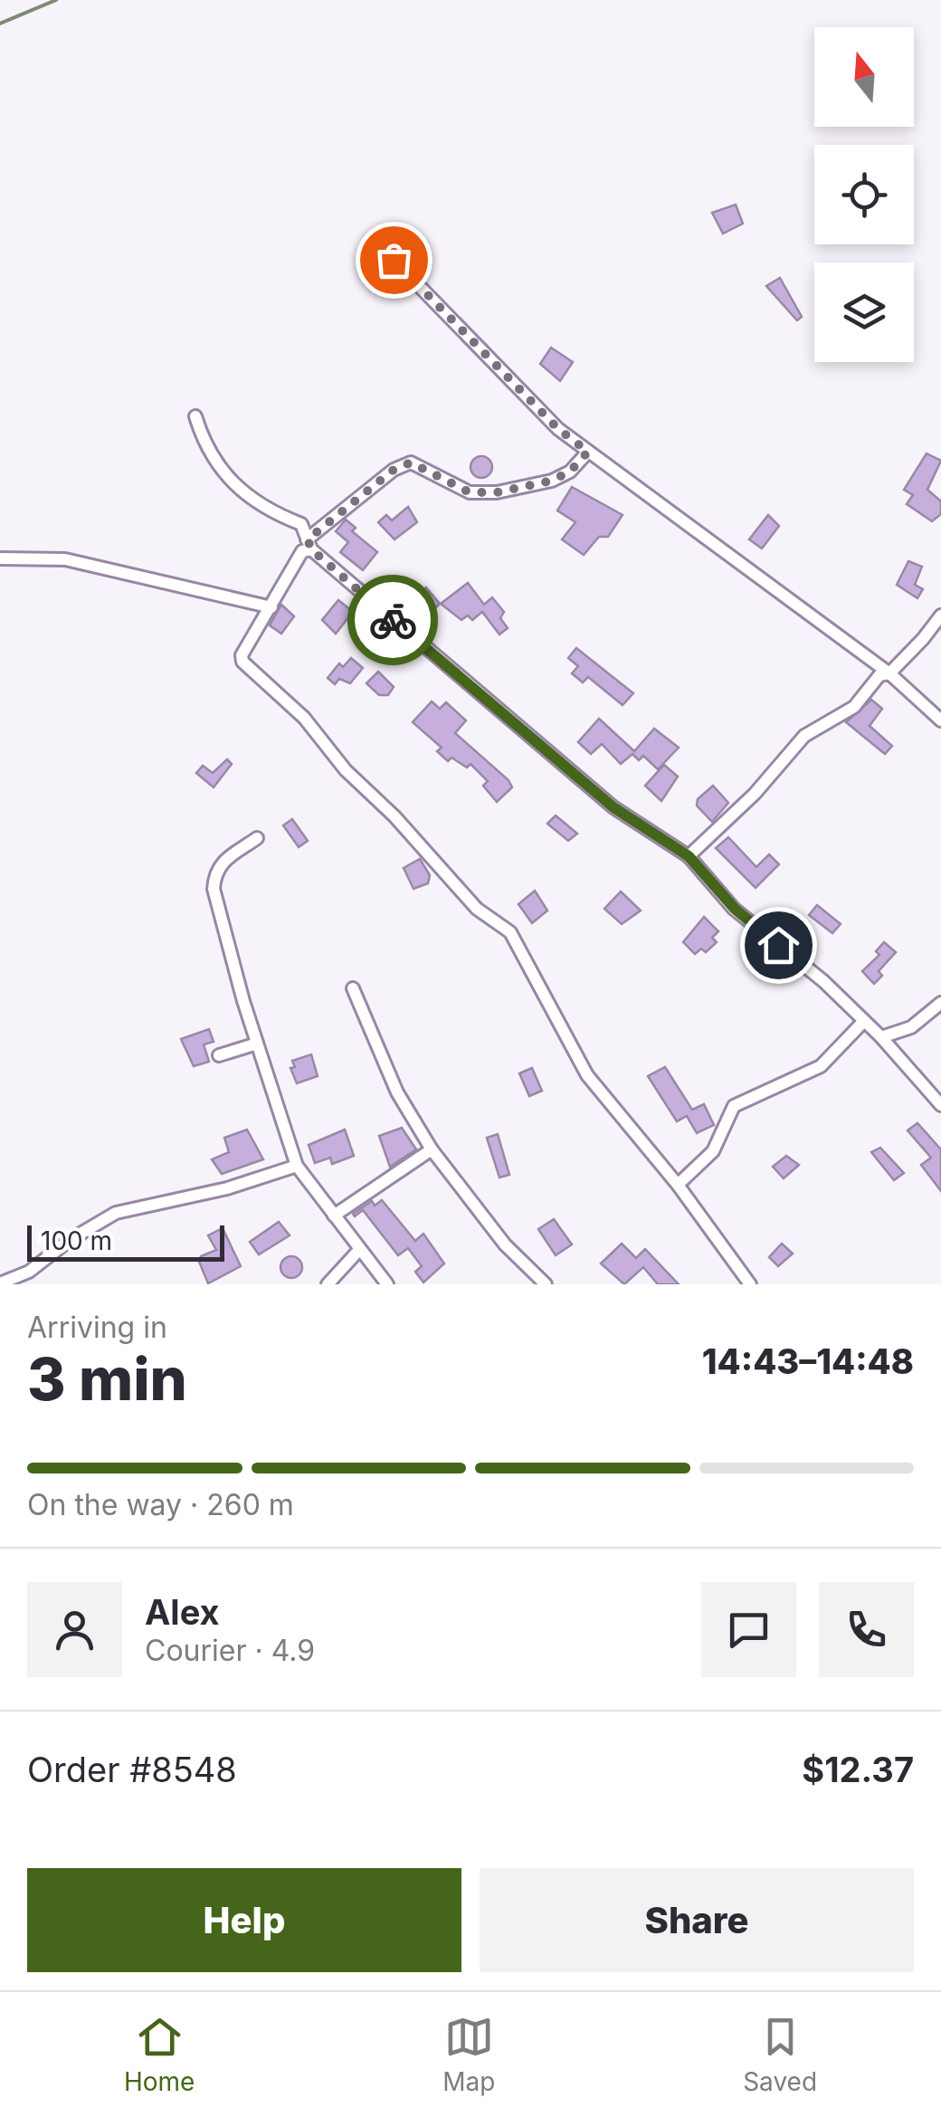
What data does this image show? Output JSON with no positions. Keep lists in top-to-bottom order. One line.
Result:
{"scale_bar":"100 m","north":"top","page":{"scale":"100 m","heading":["3 min","Arriving in","14:43–14:48"],"panel":["Alex","Courier · 4.9","Order #8548","$12.37"],"bar":"On the way · 260 m","buttons":["Help","Share"],"tabs":["Home","Map","Saved"]}}
